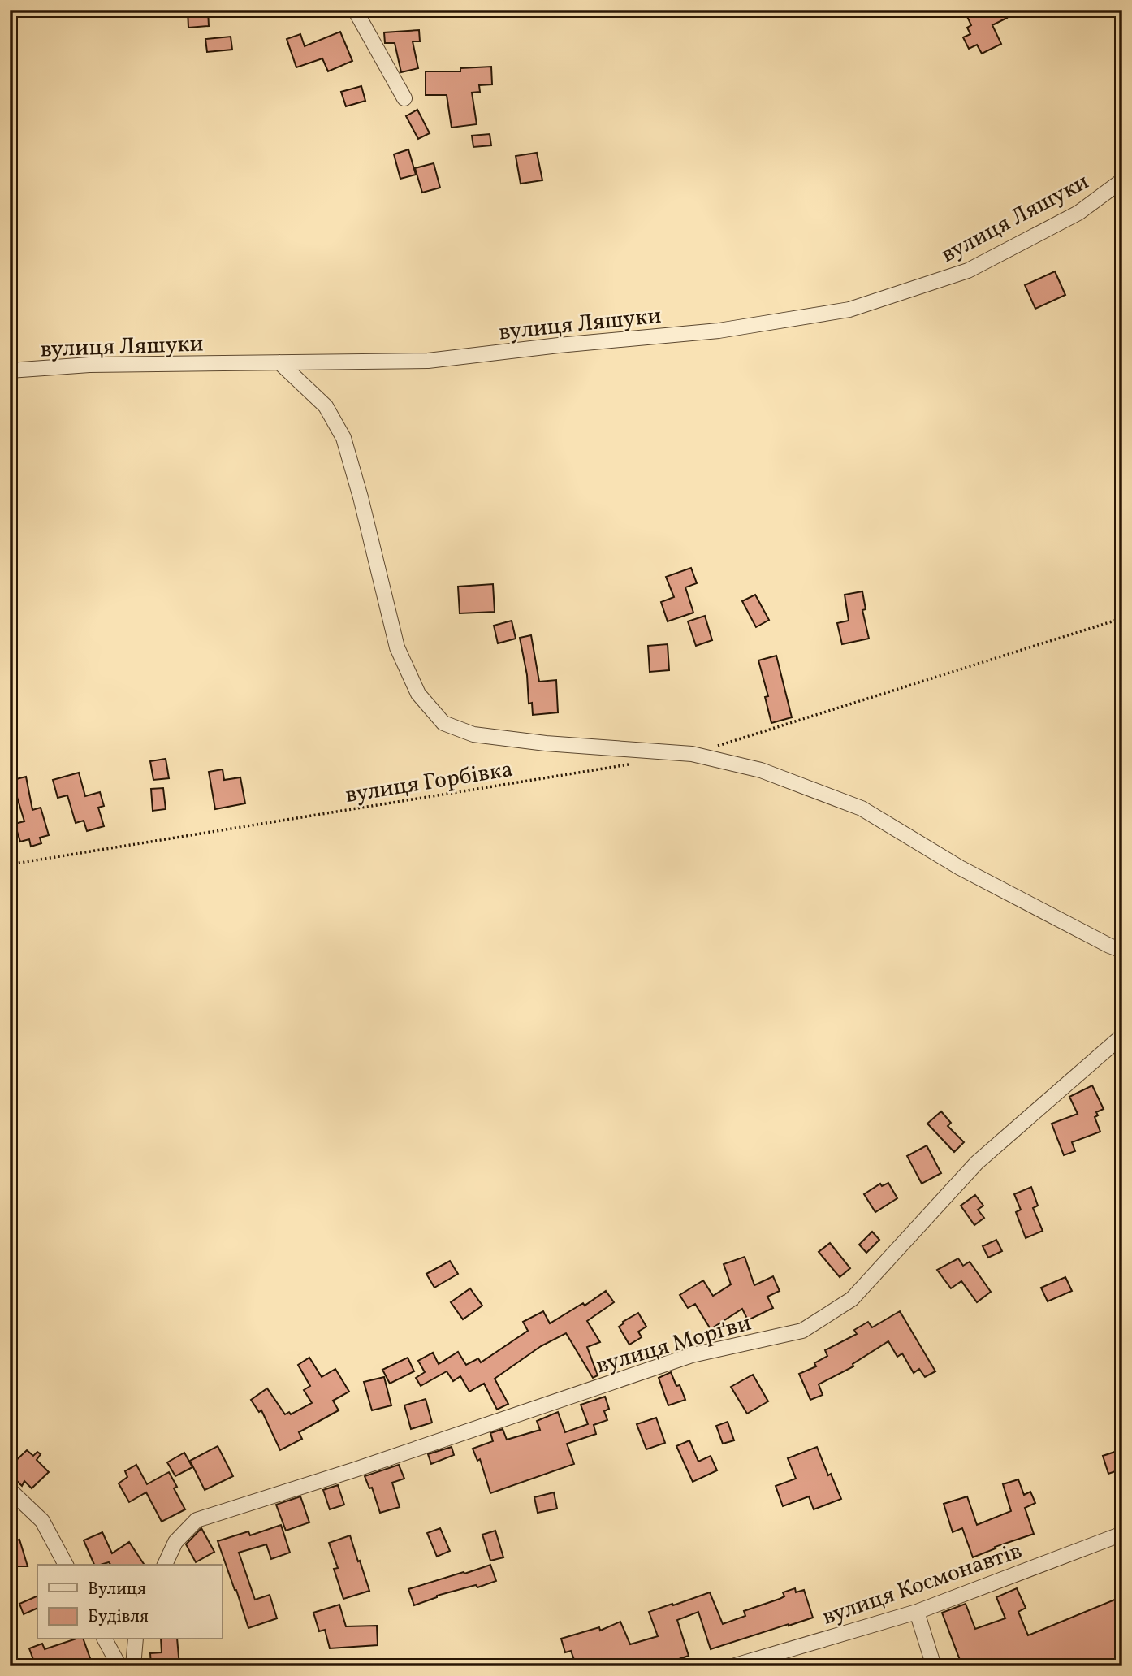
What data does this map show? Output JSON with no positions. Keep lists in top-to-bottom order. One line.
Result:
{"streets":{"street":["вулиця Ляшуки","вулиця Морґви","вулиця Космонавтів"],"path":["вулиця Горбівка"]},"legend":["Вулиця","Будівля"]}
